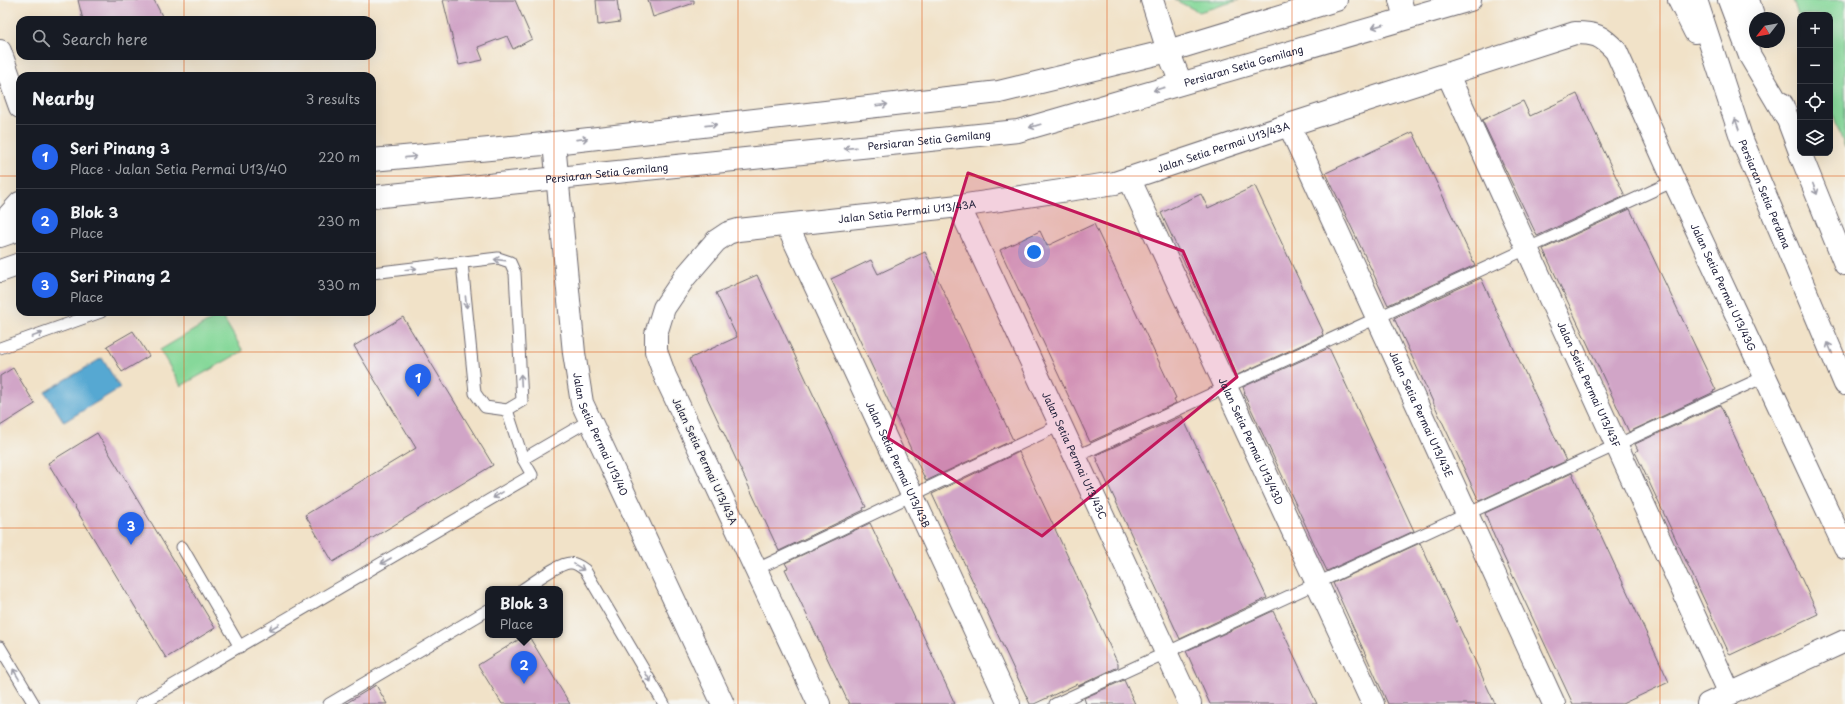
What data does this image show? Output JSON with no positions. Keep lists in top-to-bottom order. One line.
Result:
{"streets":{"street":["Persiaran Setia Gemilang","Jalan Setia Permai U13/43A","Persiaran Setia Perdana","Jalan Setia Permai U13/43G","Jalan Setia Permai U13/43F","Jalan Setia Permai U13/43E","Jalan Setia Permai U13/40","Jalan Setia Permai U13/43D","Jalan Setia Permai U13/43C","Jalan Setia Permai U13/43B"]},"crossings":[["Persiaran Setia Gemilang","Jalan Setia Permai U13/40"],["Jalan Setia Permai U13/43A","Jalan Setia Permai U13/43G"],["Jalan Setia Permai U13/43A","Jalan Setia Permai U13/43F"],["Jalan Setia Permai U13/43A","Jalan Setia Permai U13/43E"],["Jalan Setia Permai U13/43A","Jalan Setia Permai U13/43D"],["Jalan Setia Permai U13/43A","Jalan Setia Permai U13/43C"],["Jalan Setia Permai U13/43A","Jalan Setia Permai U13/43B"]],"north":"bottom left","page":{"map_buttons":["+","−"],"search":"Search here","heading":["Nearby","3 results"],"list":[{"mark":"1","name":"Seri Pinang 3","note":"Place · Jalan Setia Permai U13/40","value":"220 m"},{"mark":"2","name":"Blok 3","note":"Place","value":"230 m"},{"mark":"3","name":"Seri Pinang 2","note":"Place","value":"330 m"}],"pins":["1","3","2"],"popup":["Blok 3","Place"]}}
